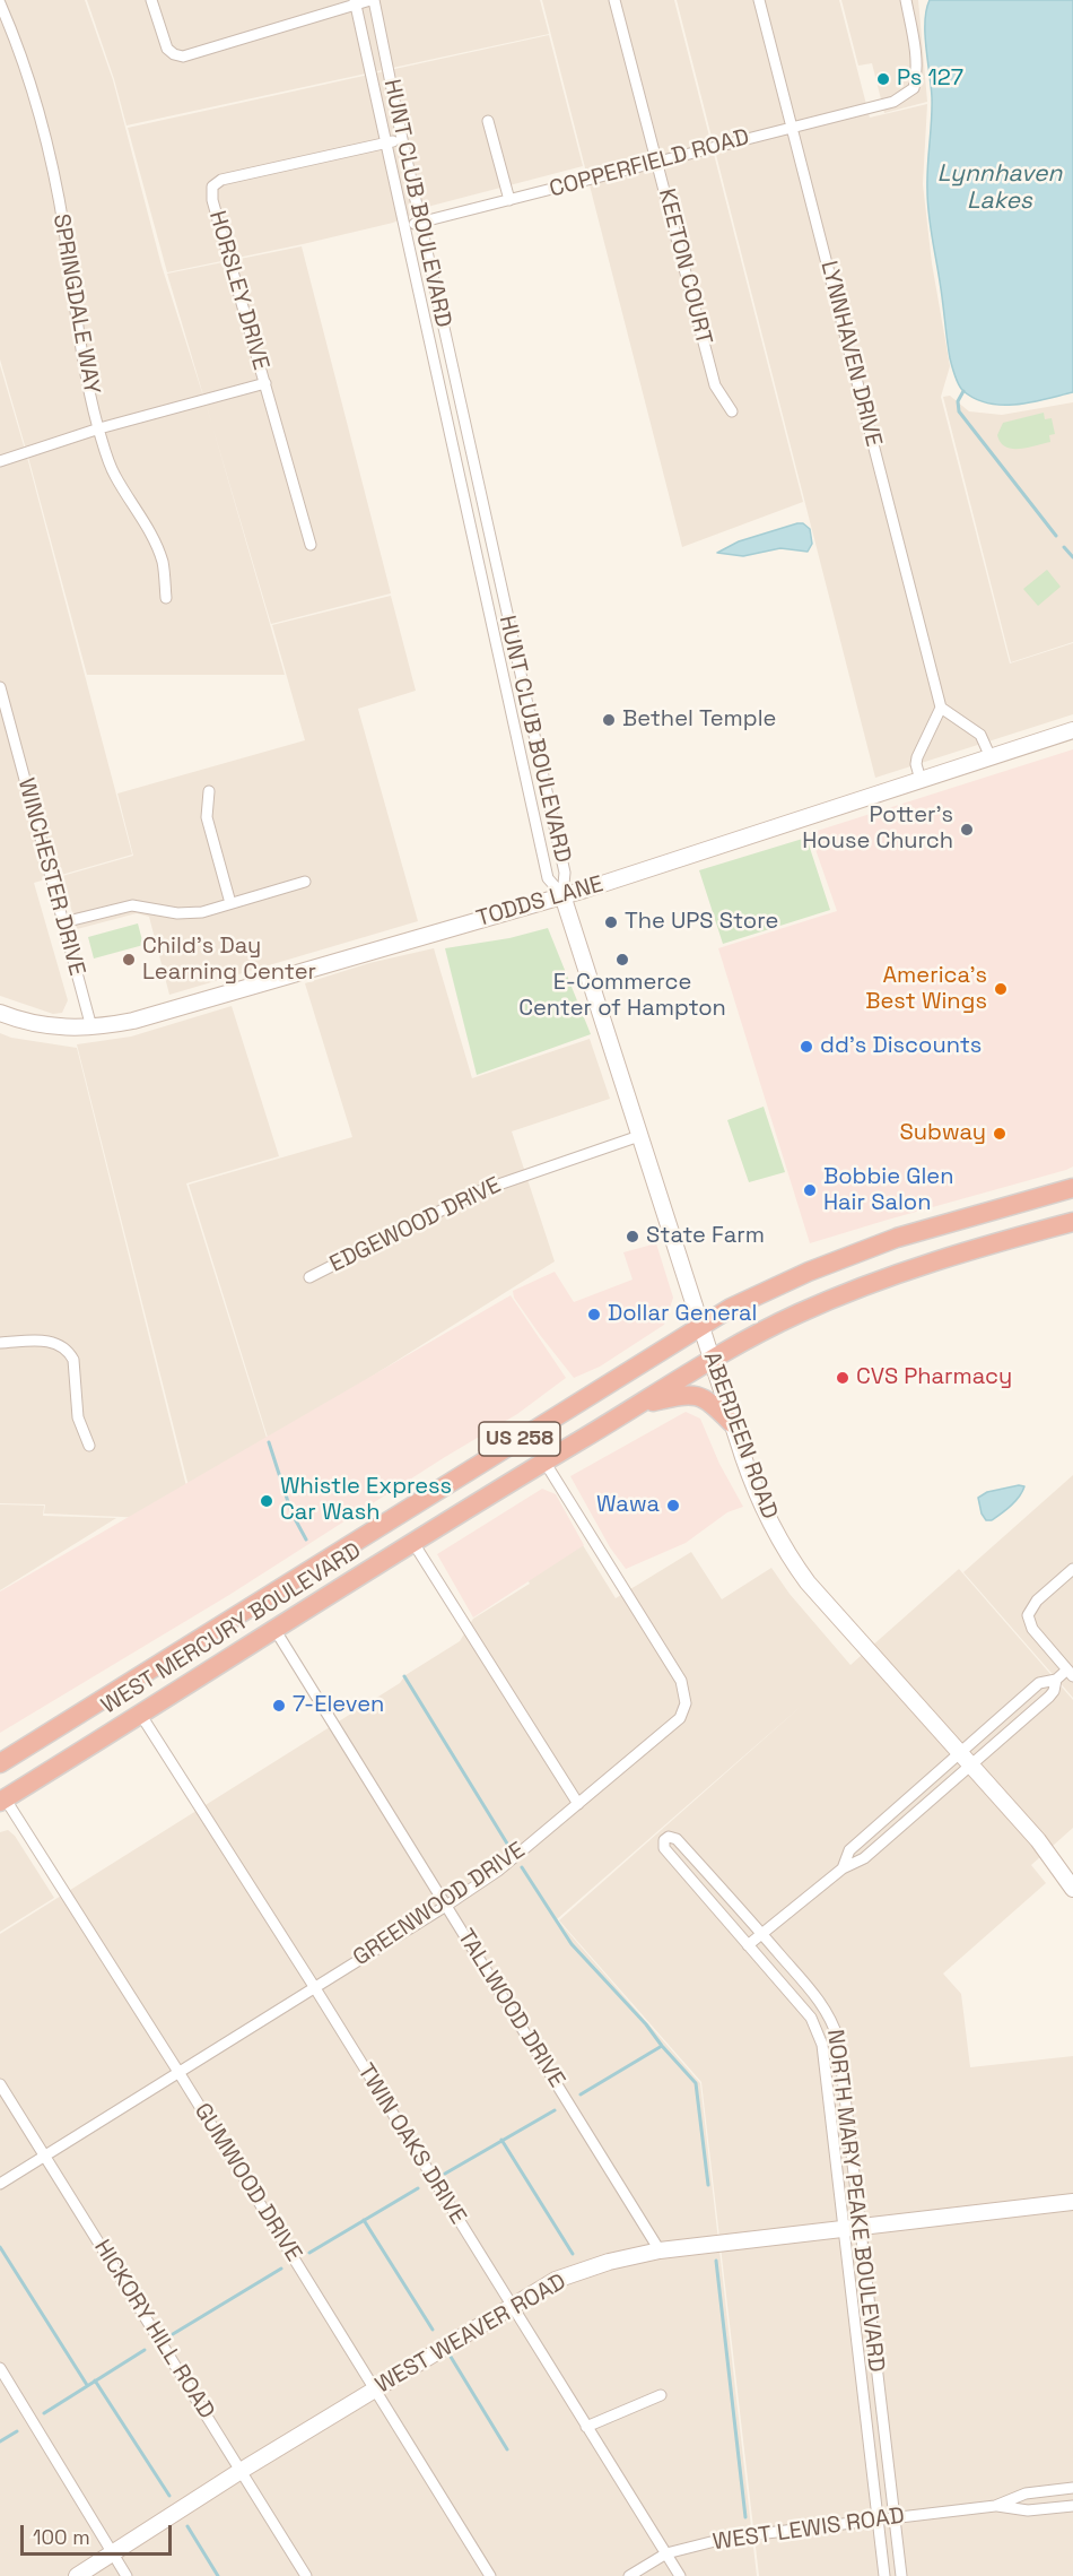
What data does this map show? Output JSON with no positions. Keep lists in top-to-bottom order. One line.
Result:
{"streets":{"highway":["US 258","WEST MERCURY BOULEVARD"],"main road":["TODDS LANE","ABERDEEN ROAD","WEST WEAVER ROAD"],"street":["COPPERFIELD ROAD","HUNT CLUB BOULEVARD","KEETON COURT","HORSLEY DRIVE","SPRINGDALE WAY","LYNNHAVEN DRIVE","WINCHESTER DRIVE","EDGEWOOD DRIVE","GREENWOOD DRIVE","TALLWOOD DRIVE","TWIN OAKS DRIVE","GUMWOOD DRIVE","NORTH MARY PEAKE BOULEVARD","HICKORY HILL ROAD","WEST LEWIS ROAD"]},"crossings":[["COPPERFIELD ROAD","HUNT CLUB BOULEVARD"],["COPPERFIELD ROAD","KEETON COURT"],["COPPERFIELD ROAD","LYNNHAVEN DRIVE"],["HUNT CLUB BOULEVARD","HORSLEY DRIVE"],["HUNT CLUB BOULEVARD","TODDS LANE"],["HUNT CLUB BOULEVARD","ABERDEEN ROAD"],["WINCHESTER DRIVE","TODDS LANE"],["TODDS LANE","ABERDEEN ROAD"],["EDGEWOOD DRIVE","ABERDEEN ROAD"],["ABERDEEN ROAD","WEST MERCURY BOULEVARD"],["WEST MERCURY BOULEVARD","GREENWOOD DRIVE"],["WEST MERCURY BOULEVARD","TALLWOOD DRIVE"],["WEST MERCURY BOULEVARD","TWIN OAKS DRIVE"],["WEST MERCURY BOULEVARD","GUMWOOD DRIVE"],["GREENWOOD DRIVE","TALLWOOD DRIVE"],["GREENWOOD DRIVE","TWIN OAKS DRIVE"],["GREENWOOD DRIVE","GUMWOOD DRIVE"],["GREENWOOD DRIVE","HICKORY HILL ROAD"],["TALLWOOD DRIVE","WEST WEAVER ROAD"],["TWIN OAKS DRIVE","WEST WEAVER ROAD"],["TWIN OAKS DRIVE","WEST LEWIS ROAD"],["GUMWOOD DRIVE","WEST WEAVER ROAD"],["NORTH MARY PEAKE BOULEVARD","WEST WEAVER ROAD"],["NORTH MARY PEAKE BOULEVARD","WEST LEWIS ROAD"],["HICKORY HILL ROAD","WEST WEAVER ROAD"]],"water":["Lynnhaven Lakes"],"places":["Ps 127","Bethel Temple","Potter’s House Church","The UPS Store","Child's Day Learning Center","E-Commerce Center of Hampton","America's Best Wings","dd's Discounts","Subway","Bobbie Glen Hair Salon","State Farm","Dollar General","CVS Pharmacy","Whistle Express Car Wash","Wawa","7-Eleven"],"scale_bar":"100 m"}
